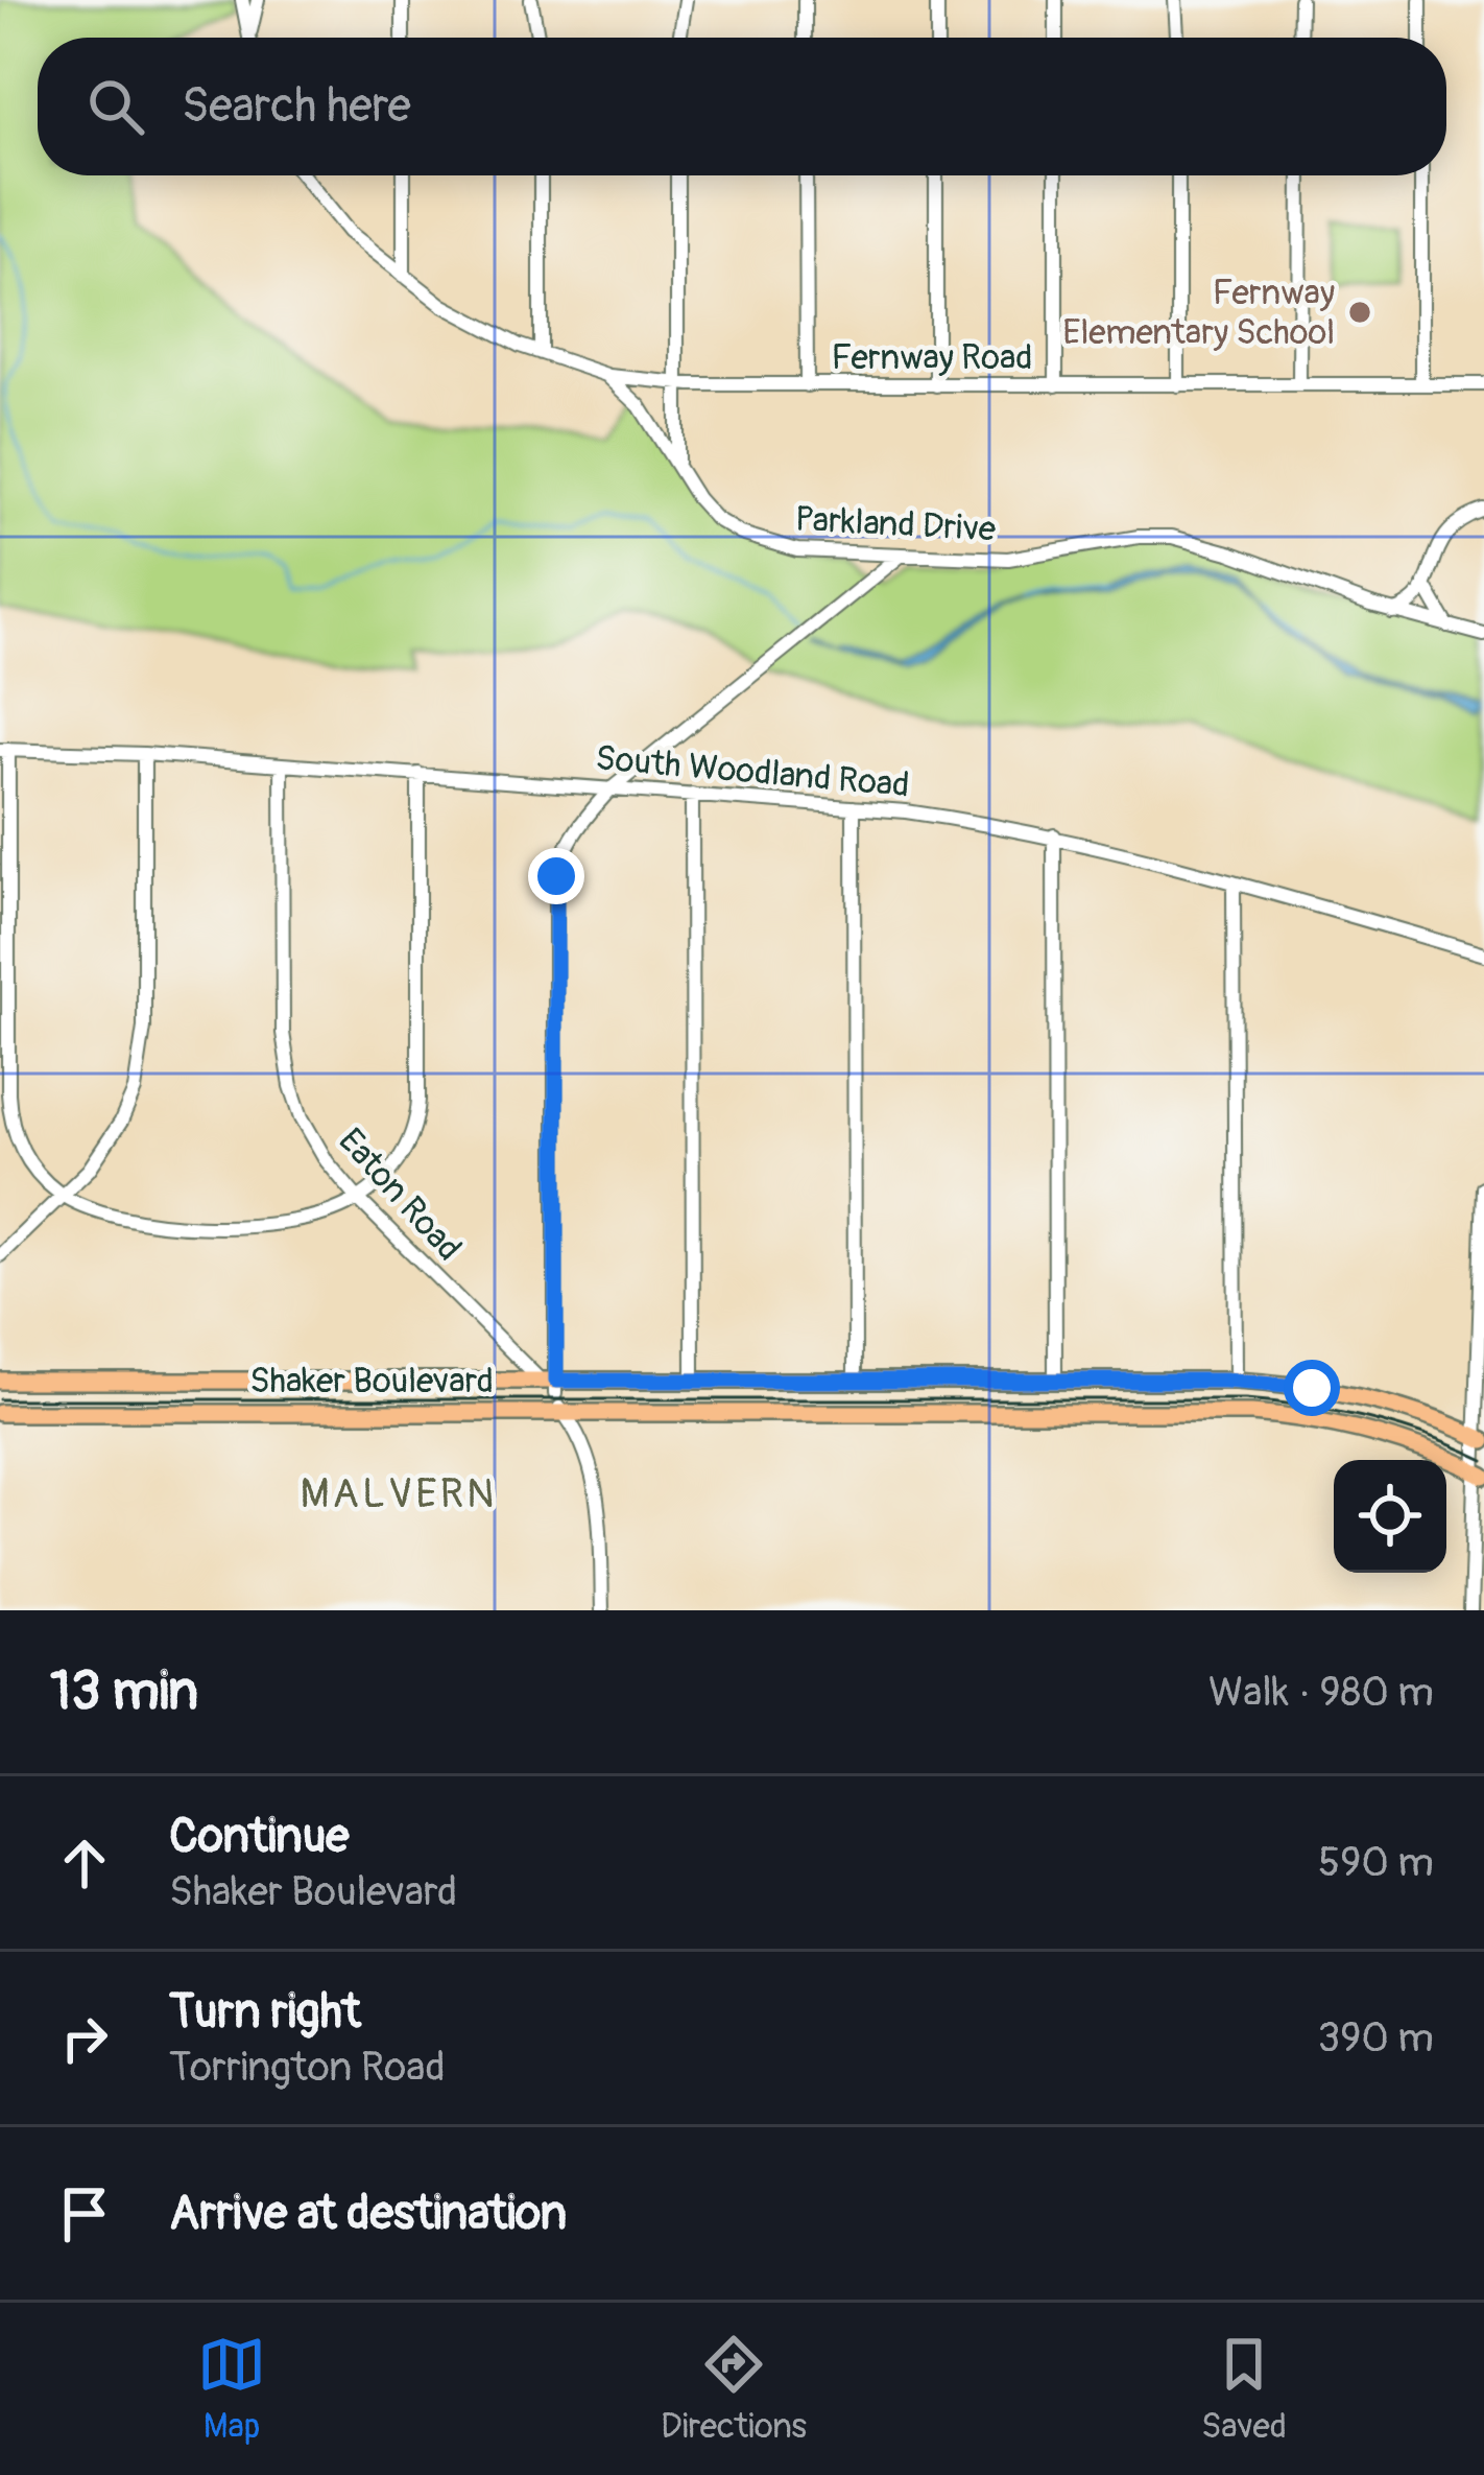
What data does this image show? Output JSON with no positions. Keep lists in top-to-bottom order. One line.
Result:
{"streets":{"main road":["Shaker Boulevard"],"street":["Fernway Road","Parkland Drive","South Woodland Road","Eaton Road"]},"crossings":[["Fernway Road","Parkland Drive"],["South Woodland Road","Eaton Road"],["Eaton Road","Shaker Boulevard"]],"districts":["MALVERN"],"places":["Fernway Elementary School"],"page":{"search":"Search here","heading":["13 min","Walk · 980 m"],"list":[["Continue","Shaker Boulevard","590 m"],["Turn right","Torrington Road","390 m"],"Arrive at destination"],"nav":["Map","Directions","Saved"]}}
